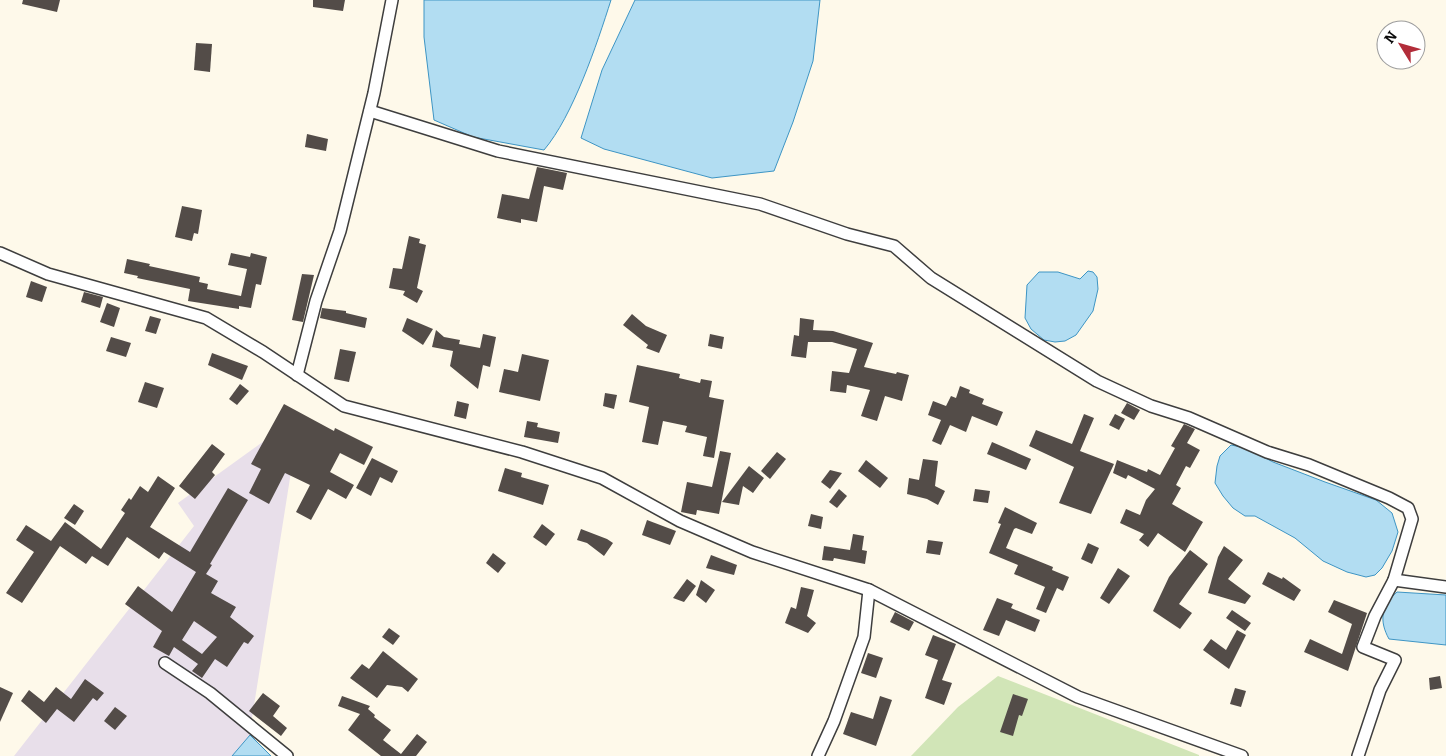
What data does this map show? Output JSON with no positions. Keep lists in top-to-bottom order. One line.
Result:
{"north":"top left"}
